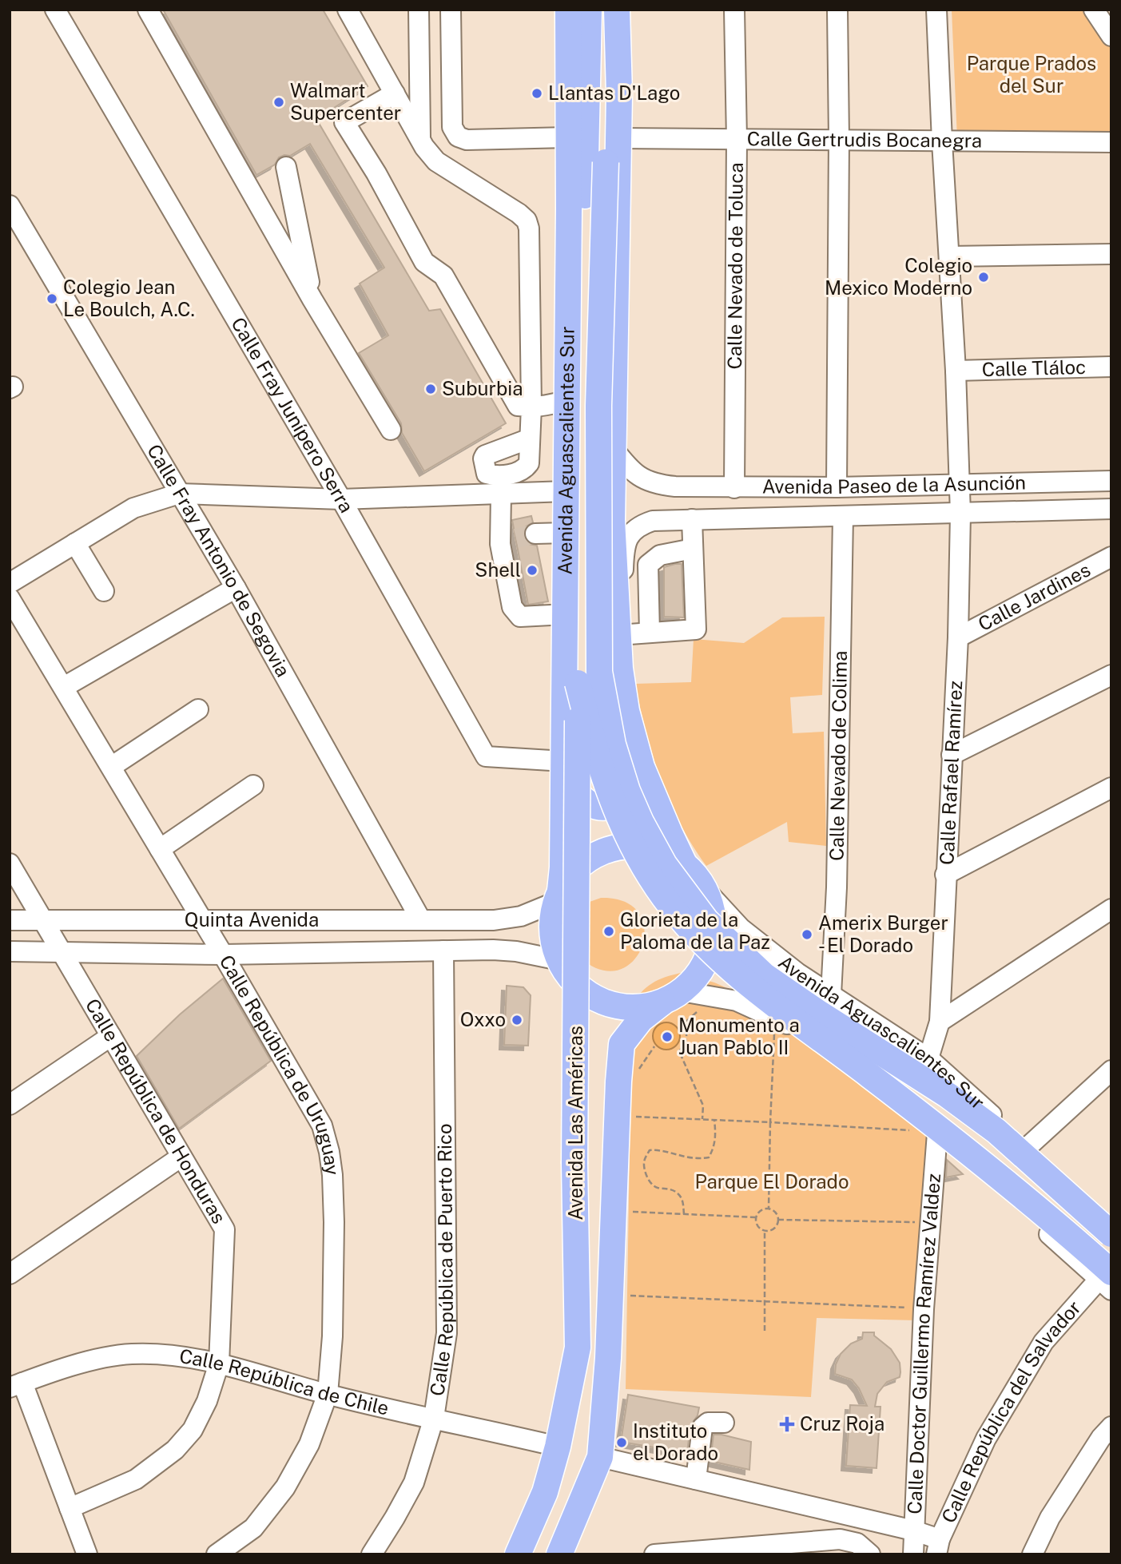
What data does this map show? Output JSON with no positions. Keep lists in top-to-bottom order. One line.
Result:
{"streets":{"main road":["Avenida Aguascalientes Sur","Avenida Las Américas"],"street":["Calle Gertrudis Bocanegra","Calle Nevado de Toluca","Calle Tláloc","Calle Fray Junípero Serra","Avenida Paseo de la Asunción","Calle Fray Antonio de Segovia","Calle Jardines","Calle Nevado de Colima","Calle Rafael Ramírez","Quinta Avenida","Calle República de Uruguay","Calle República de Honduras","Calle República de Puerto Rico","Calle Doctor Guillermo Ramírez Valdez","Calle República de Chile","Calle República del Salvador"]},"crossings":[["Calle Gertrudis Bocanegra","Calle Nevado de Toluca"],["Calle Gertrudis Bocanegra","Calle Rafael Ramírez"],["Calle Nevado de Toluca","Avenida Paseo de la Asunción"],["Calle Tláloc","Calle Rafael Ramírez"],["Calle Fray Junípero Serra","Avenida Aguascalientes Sur"],["Avenida Aguascalientes Sur","Calle Nevado de Colima"],["Avenida Aguascalientes Sur","Calle Rafael Ramírez"],["Avenida Aguascalientes Sur","Quinta Avenida"],["Avenida Aguascalientes Sur","Avenida Las Américas"],["Avenida Aguascalientes Sur","Calle Doctor Guillermo Ramírez Valdez"],["Avenida Aguascalientes Sur","Calle República del Salvador"],["Avenida Paseo de la Asunción","Calle Nevado de Colima"],["Avenida Paseo de la Asunción","Calle Rafael Ramírez"],["Calle Fray Antonio de Segovia","Quinta Avenida"],["Calle Jardines","Calle Rafael Ramírez"],["Quinta Avenida","Calle República de Uruguay"],["Quinta Avenida","Calle República de Honduras"],["Quinta Avenida","Calle República de Puerto Rico"],["Calle República de Uruguay","Calle República de Chile"],["Calle República de Honduras","Calle República de Chile"],["Avenida Las Américas","Calle República de Chile"],["Calle República de Puerto Rico","Calle República de Chile"]],"parks":["Parque Prados del Sur","Parque El Dorado"],"places":{"other":["Llantas D'Lago","Walmart Supercenter","Colegio Mexico Moderno","Colegio Jean Le Boulch, A.C.","Suburbia","Shell","Glorieta de la Paloma de la Paz","Amerix Burger - El Dorado","Oxxo","Monumento a Juan Pablo II","Instituto el Dorado"],"health":["Cruz Roja"]}}
